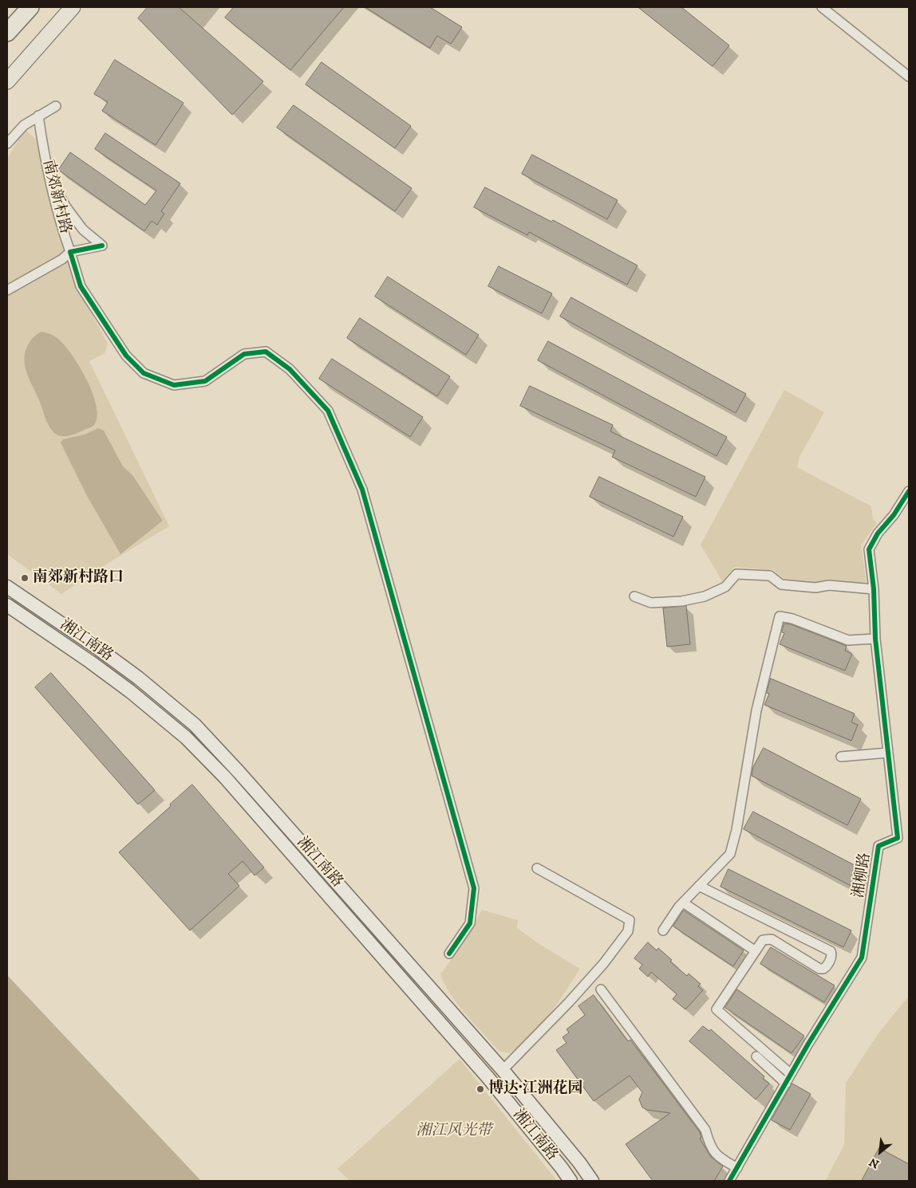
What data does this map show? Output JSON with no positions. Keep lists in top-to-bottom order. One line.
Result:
{"streets":{"main road":["湘江南路"],"street":["南郊新村路","湘柳路"]},"parks":["湘江风光带"],"places":["南郊新村路口","博达·江洲花园"],"north":"bottom left"}
